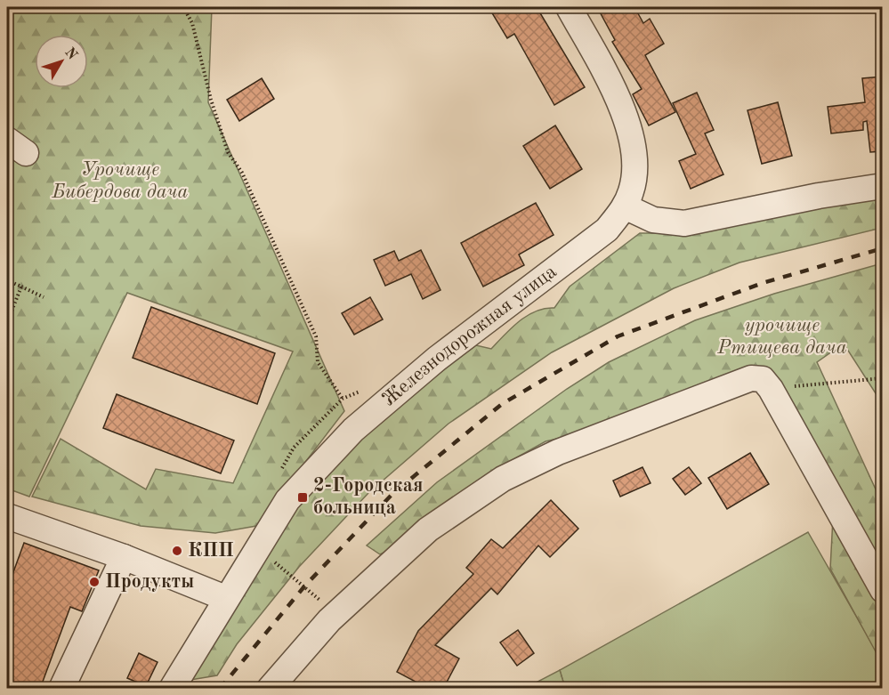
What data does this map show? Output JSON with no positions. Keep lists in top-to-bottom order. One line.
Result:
{"streets":{"street":["Железнодорожная улица"]},"parks":["Урочище Бибердова дача","урочище Ртищева дача"],"places":{"transit":["2-Городская больница"],"other":["КПП","Продукты"]},"north":"top right"}
